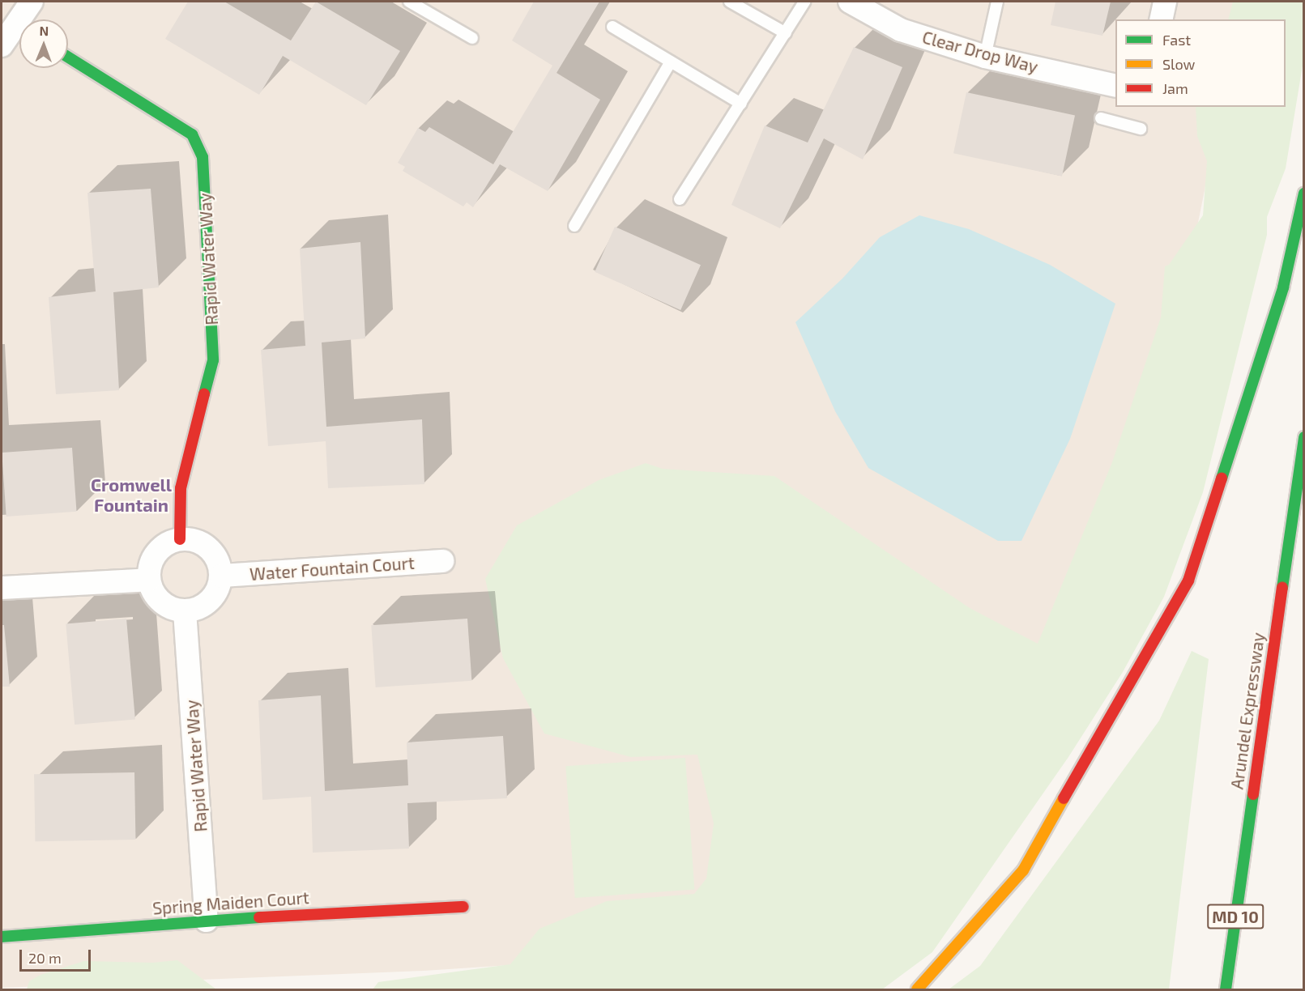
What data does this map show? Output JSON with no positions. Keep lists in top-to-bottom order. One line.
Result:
{"streets":{"main road":["Rapid Water Way","Arundel Expressway","Spring Maiden Court","MD 10"],"street":["Clear Drop Way","Water Fountain Court"]},"crossings":[["Rapid Water Way","Water Fountain Court"],["Rapid Water Way","Spring Maiden Court"]],"districts":["Cromwell Fountain"],"legend":["Fast","Slow","Jam"],"scale_bar":"20 m","north":"top"}
